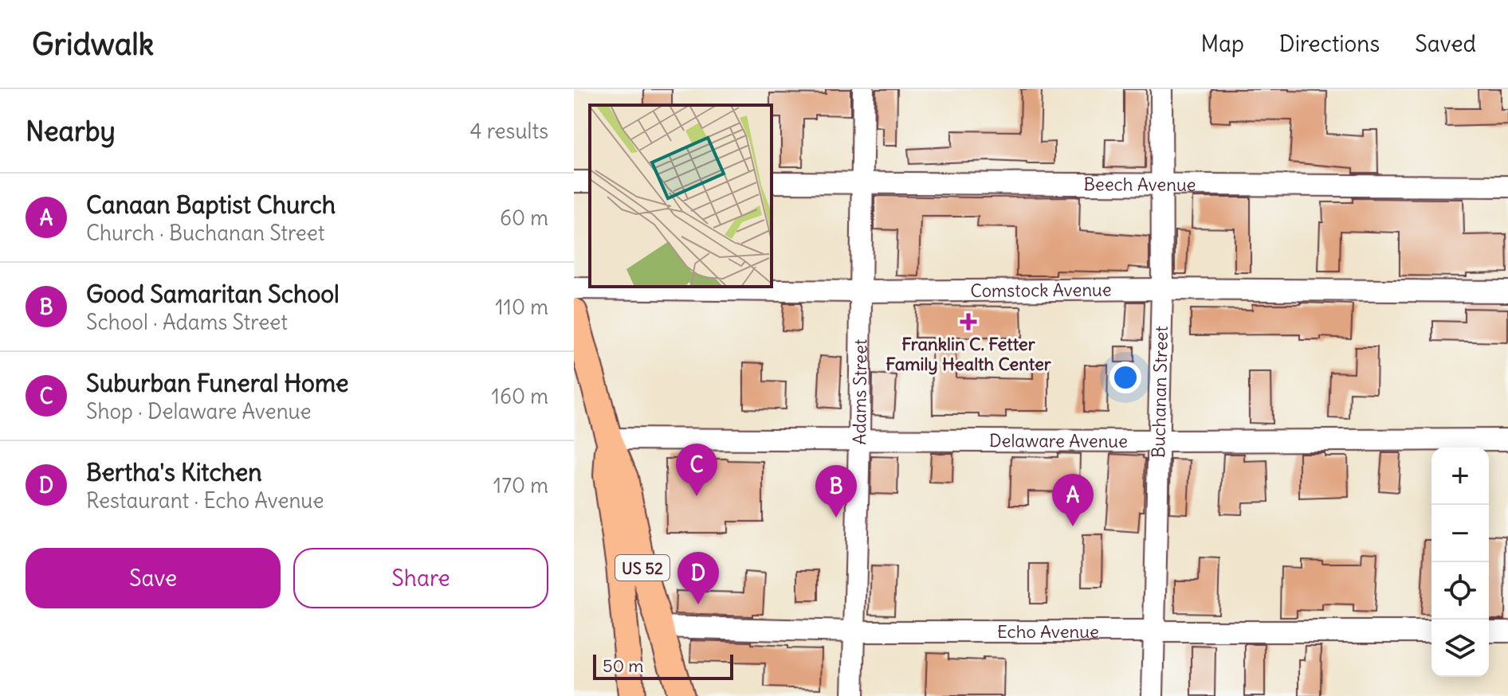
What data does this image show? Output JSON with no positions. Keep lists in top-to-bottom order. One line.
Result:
{"streets":{"main road":["US 52"],"street":["Beech Avenue","Comstock Avenue","Adams Street","Buchanan Street","Delaware Avenue","Echo Avenue"]},"crossings":[["Beech Avenue","Adams Street"],["Beech Avenue","Buchanan Street"],["Comstock Avenue","Adams Street"],["Comstock Avenue","Buchanan Street"],["Adams Street","Delaware Avenue"],["Adams Street","Echo Avenue"],["Buchanan Street","Delaware Avenue"],["Buchanan Street","Echo Avenue"],["Delaware Avenue","US 52"],["US 52","Echo Avenue"]],"places":{"health":["Franklin C. Fetter Family Health Center"]},"scale_bar":"50 m","page":{"header":"Gridwalk","nav":["Map","Directions","Saved"],"heading":["Nearby","4 results"],"list":[{"mark":"A","name":"Canaan Baptist Church","note":"Church · Buchanan Street","value":"60 m"},{"mark":"B","name":"Good Samaritan School","note":"School · Adams Street","value":"110 m"},{"mark":"C","name":"Suburban Funeral Home","note":"Shop · Delaware Avenue","value":"160 m"},{"mark":"D","name":"Bertha's Kitchen","note":"Restaurant · Echo Avenue","value":"170 m"}],"pins":["C","B","A","D"],"map_buttons":["+","−"],"buttons":["Save","Share"],"scale":"50 m"}}
